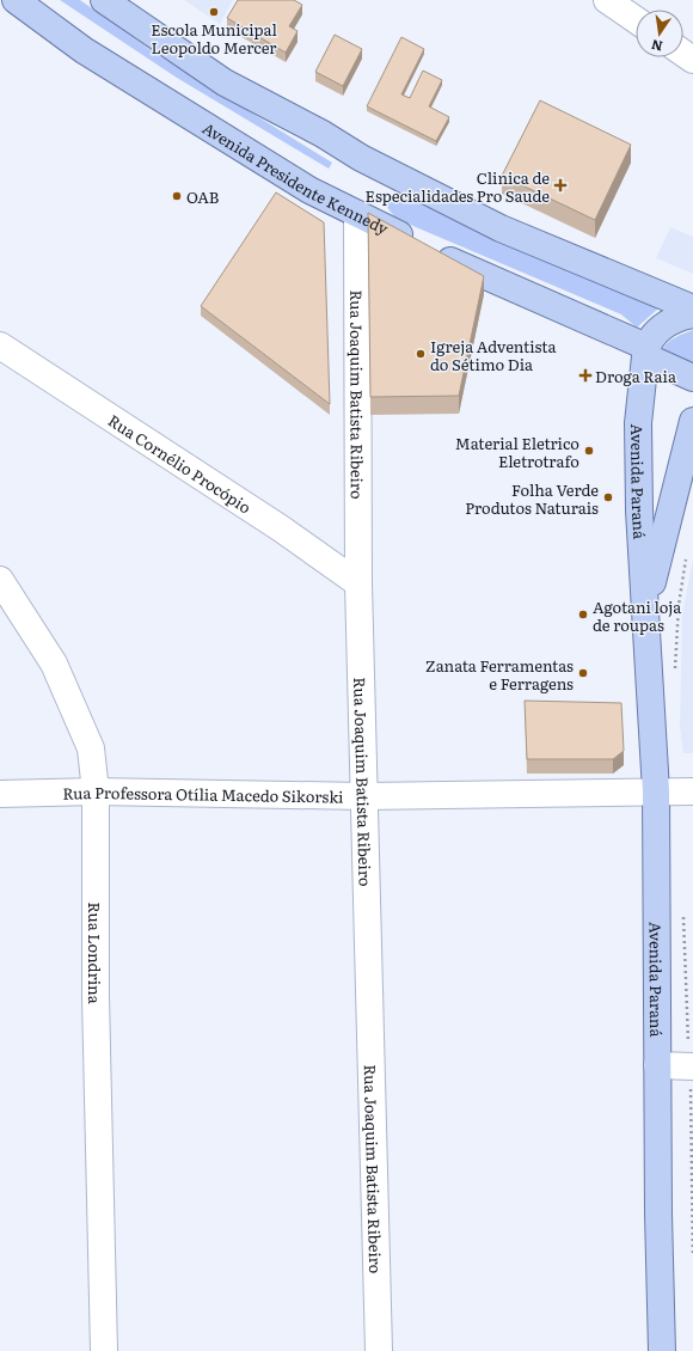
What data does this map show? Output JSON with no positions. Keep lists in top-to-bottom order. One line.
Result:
{"streets":{"main road":["Avenida Presidente Kennedy","Avenida Paraná"],"street":["Rua Joaquim Batista Ribeiro","Rua Cornélio Procópio","Rua Professora Otília Macedo Sikorski","Rua Londrina"]},"crossings":[["Avenida Presidente Kennedy","Rua Joaquim Batista Ribeiro"],["Avenida Presidente Kennedy","Avenida Paraná"],["Rua Joaquim Batista Ribeiro","Rua Cornélio Procópio"],["Rua Joaquim Batista Ribeiro","Rua Professora Otília Macedo Sikorski"],["Avenida Paraná","Rua Professora Otília Macedo Sikorski"],["Rua Professora Otília Macedo Sikorski","Rua Londrina"]],"places":{"other":["Escola Municipal Leopoldo Mercer","OAB","Igreja Adventista do Sétimo Dia","Material Eletrico Eletrotrafo","Folha Verde Produtos Naturais","Agotani loja de roupas","Zanata Ferramentas e Ferragens"],"health":["Clinica de Especialidades Pro Saude","Droga Raia"]},"north":"bottom"}
